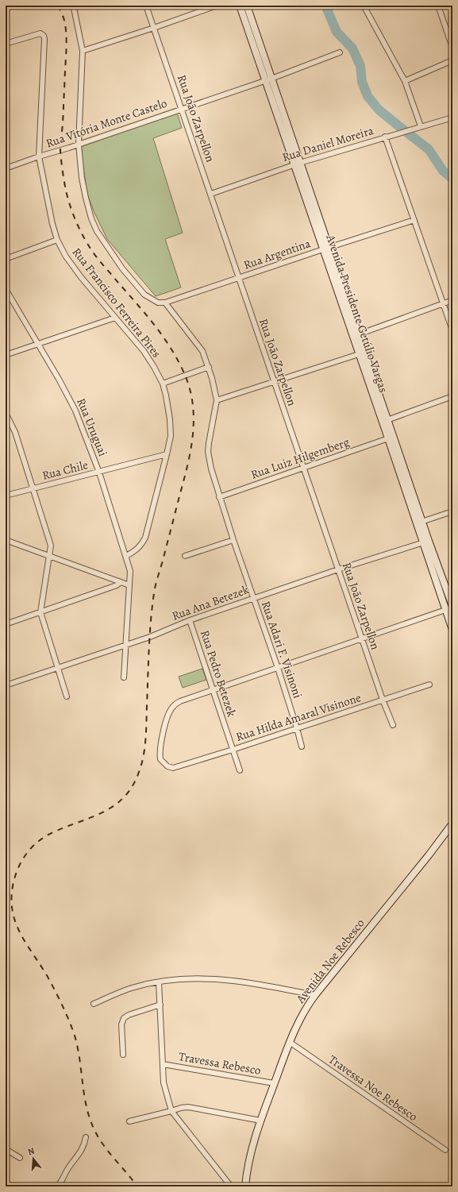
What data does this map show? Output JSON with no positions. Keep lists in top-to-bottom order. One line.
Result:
{"streets":{"main road":["Avenida Presidente Getúlio Vargas","Avenida Noe Rebesco"],"street":["Rua João Zarpellon","Rua Vitória Monte Castelo","Rua Daniel Moreira","Rua Argentina","Rua Francisco Ferreira Pires","Rua Uruguai","Rua Luiz Hilgemberg","Rua Chile","Rua Ana Betezek","Rua Adari F. Visinoni","Rua Pedro Betezek","Rua Hilda Amaral Visinone","Travessa Rebesco","Travessa Noe Rebesco"]},"crossings":[["Rua João Zarpellon","Rua Vitória Monte Castelo"],["Rua João Zarpellon","Rua Daniel Moreira"],["Rua João Zarpellon","Rua Argentina"],["Rua João Zarpellon","Rua Luiz Hilgemberg"],["Rua João Zarpellon","Rua Ana Betezek"],["Rua João Zarpellon","Rua Hilda Amaral Visinone"],["Rua Vitória Monte Castelo","Rua Francisco Ferreira Pires"],["Rua Vitória Monte Castelo","Avenida Presidente Getúlio Vargas"],["Rua Daniel Moreira","Avenida Presidente Getúlio Vargas"],["Rua Argentina","Avenida Presidente Getúlio Vargas"],["Rua Francisco Ferreira Pires","Rua Uruguai"],["Rua Francisco Ferreira Pires","Rua Chile"],["Avenida Presidente Getúlio Vargas","Rua Luiz Hilgemberg"],["Avenida Presidente Getúlio Vargas","Rua Ana Betezek"],["Rua Uruguai","Rua Chile"],["Rua Uruguai","Rua Ana Betezek"],["Rua Luiz Hilgemberg","Rua Adari F. Visinoni"],["Rua Ana Betezek","Rua Adari F. Visinoni"],["Rua Ana Betezek","Rua Pedro Betezek"],["Rua Adari F. Visinoni","Rua Hilda Amaral Visinone"],["Rua Pedro Betezek","Rua Hilda Amaral Visinone"],["Avenida Noe Rebesco","Travessa Rebesco"],["Avenida Noe Rebesco","Travessa Noe Rebesco"]],"north":"top"}
